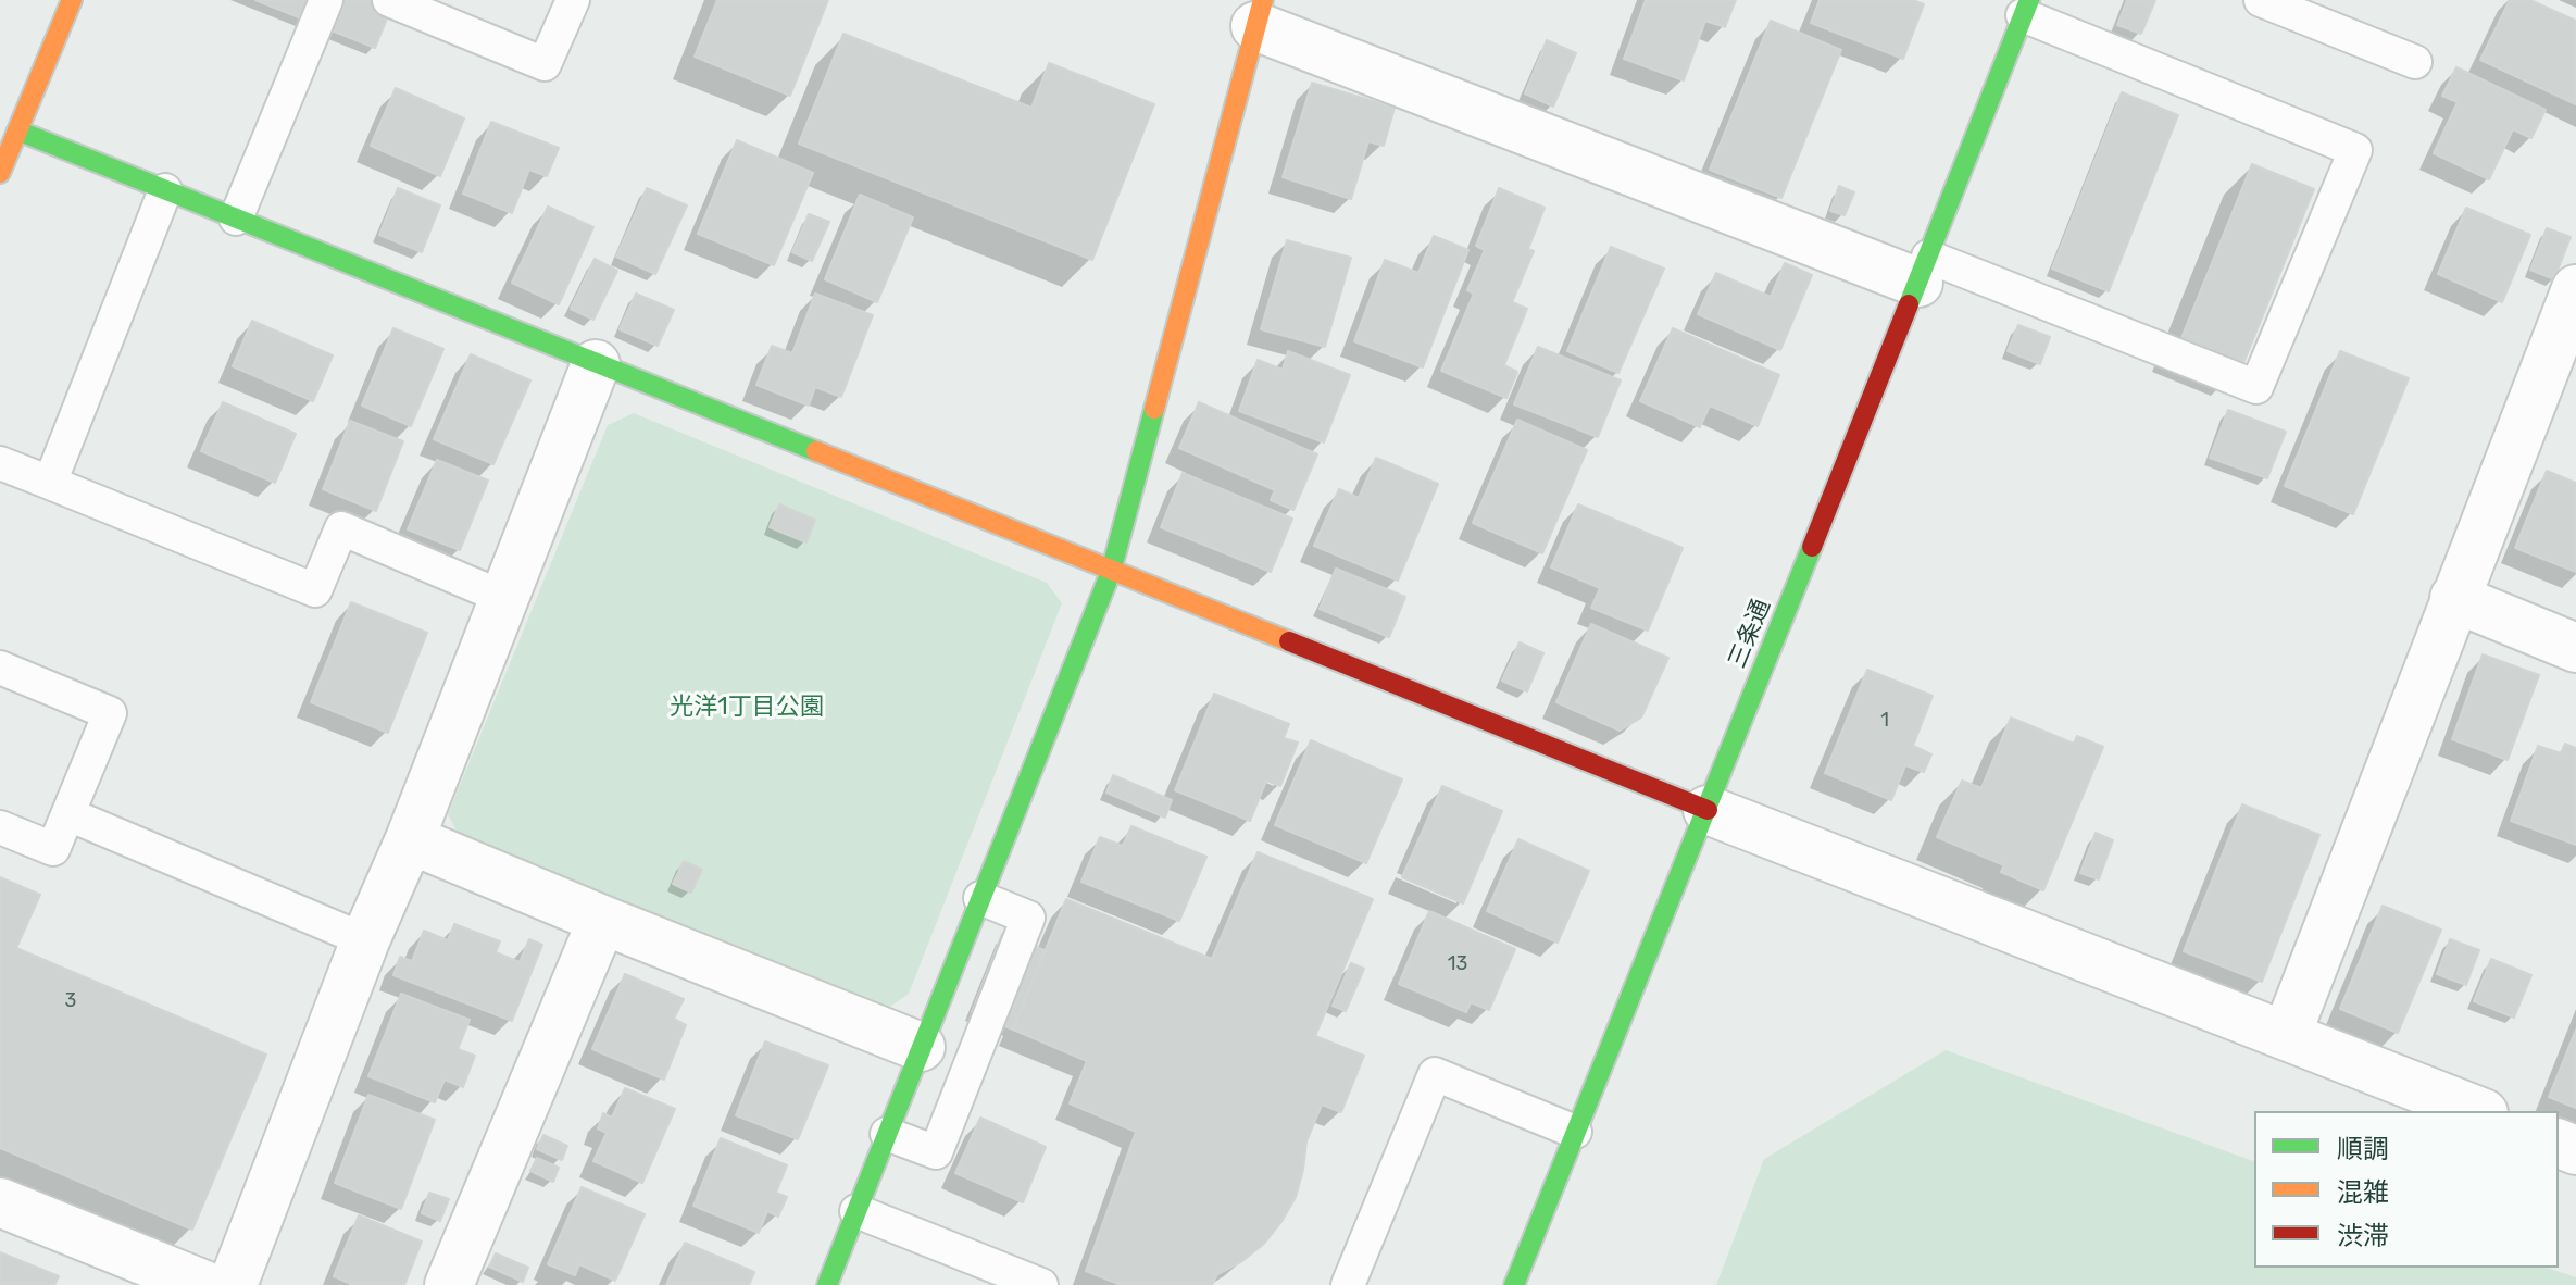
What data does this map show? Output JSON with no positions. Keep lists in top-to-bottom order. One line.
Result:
{"streets":{"main road":["三条通"]},"parks":["光洋1丁目公園"],"house_numbers":["1","13","3"],"legend":["順調","混雑","渋滞"]}
